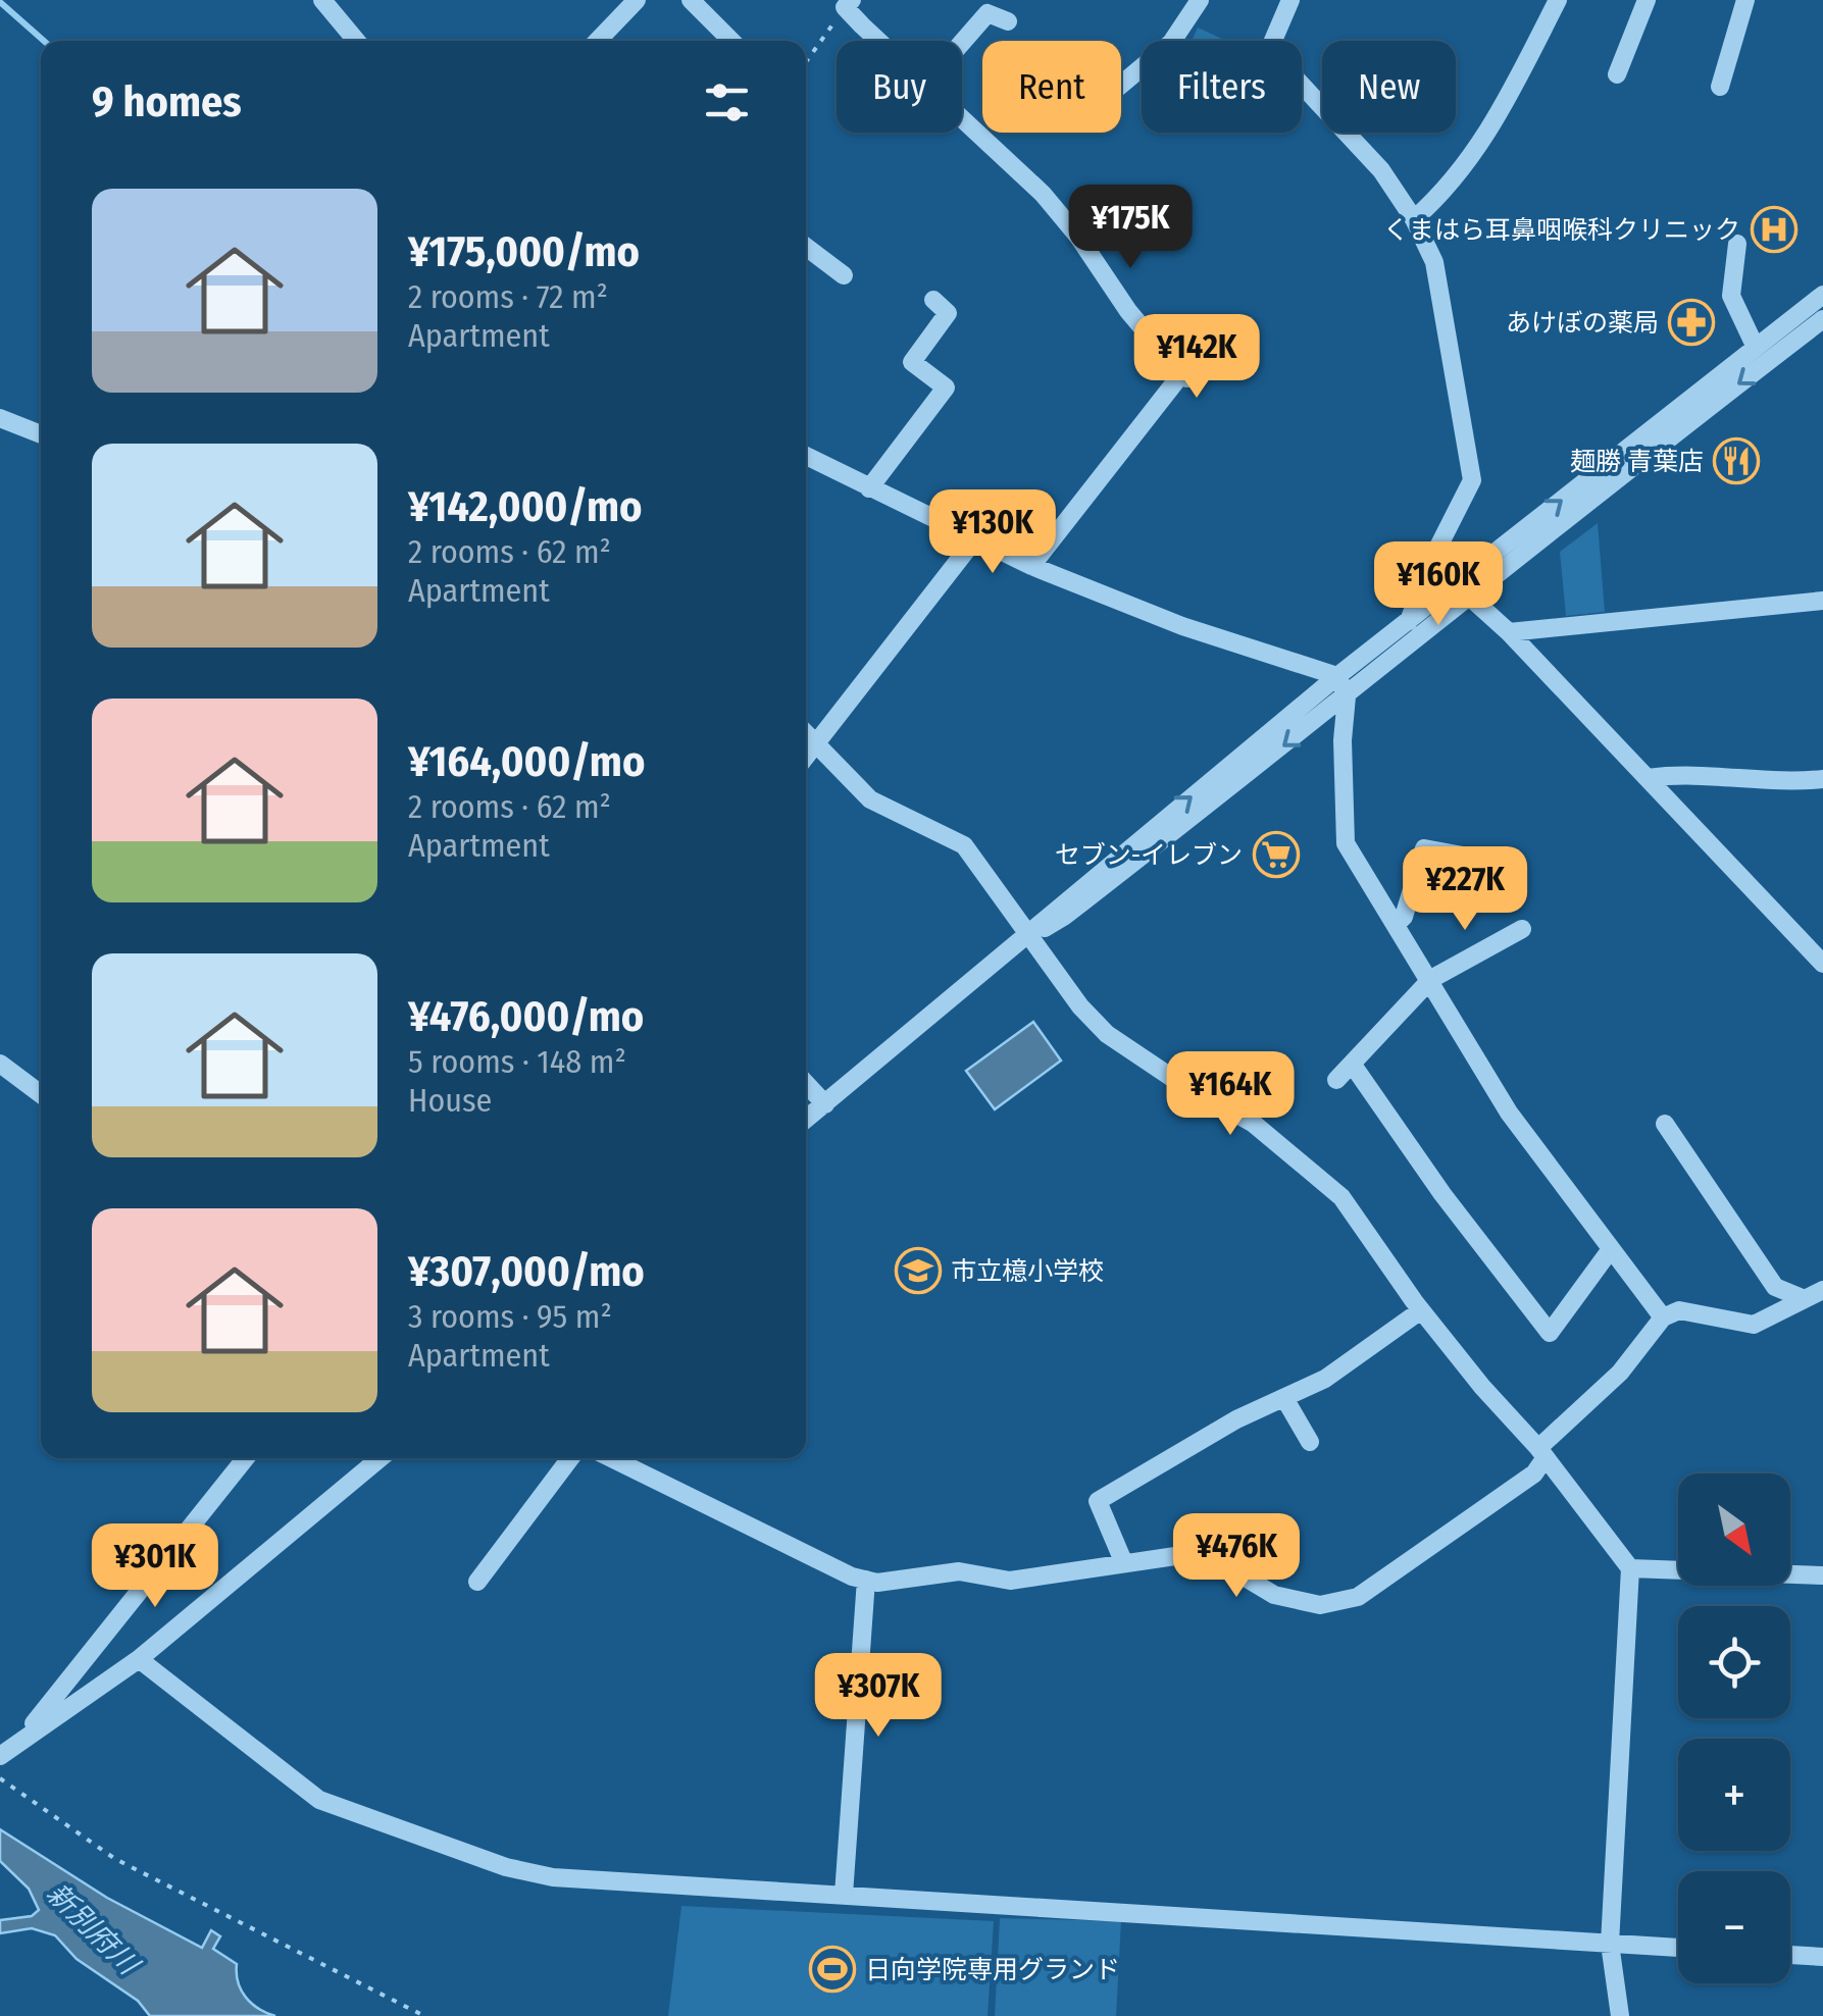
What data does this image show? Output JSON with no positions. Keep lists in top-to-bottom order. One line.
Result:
{"water":["新別府川"],"places":{"hospital":["くまはら耳鼻咽喉科クリニック"],"pharmacy":["あけぼの薬局"],"restaurant":["麺勝 青葉店"],"supermarket":["セブン-イレブン"],"school or university":["市立檍小学校"],"sports":["日向学院専用グランド"]},"north":"bottom right","page":{"chip":["Buy","Rent","Filters","New"],"heading":"9 homes","list":[{"name":"¥175,000/mo","note":"2 rooms · 72 m² · Apartment"},{"name":"¥142,000/mo","note":"2 rooms · 62 m² · Apartment"},{"name":"¥164,000/mo","note":"2 rooms · 62 m² · Apartment"},{"name":"¥476,000/mo","note":"5 rooms · 148 m² · House"},{"name":"¥307,000/mo","note":"3 rooms · 95 m² · Apartment"}],"price":["¥175K","¥142K","¥130K","¥160K","¥227K","¥164K","¥476K","¥301K","¥307K"],"map_buttons":["+","−"]}}
